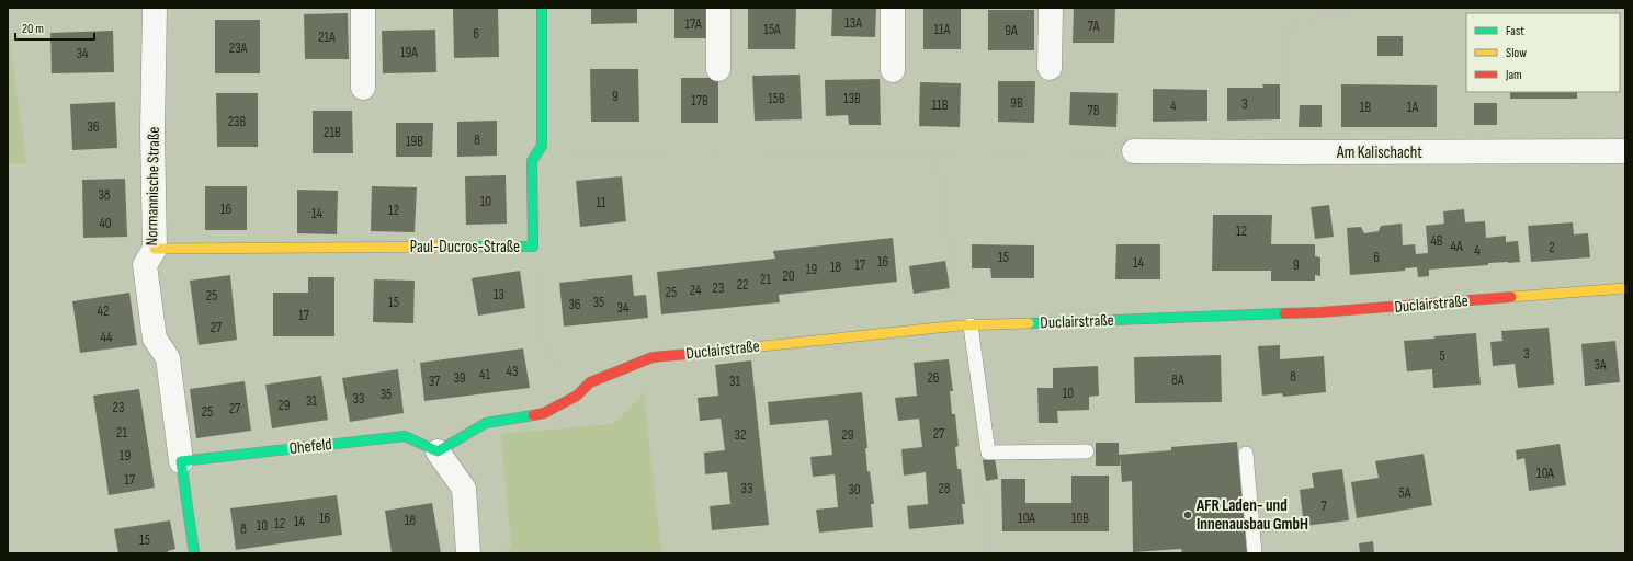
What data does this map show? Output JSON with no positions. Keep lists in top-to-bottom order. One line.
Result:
{"streets":{"street":["Am Kalischacht","Normannische Straße","Paul-Ducros-Straße","Duclairstraße","Ohefeld"]},"crossings":[["Normannische Straße","Paul-Ducros-Straße"],["Normannische Straße","Ohefeld"],["Duclairstraße","Ohefeld"]],"places":["AFR Laden- und Innenausbau GmbH"],"house_numbers":["13A","17A","7A","15A","11A","9A","6","21A","23A","19A","34","9","15B","13B","17B","9B","3","11B","4","1B","1A","7B","23B","36","21B","8","19B","38","10","11","16","12","14","40","12","4B","4A","2","4","15","6","16","14","17","9","18","19","20","21","22","23","24","25","13","25","15","35","36","34","42","17","27","44","3","5","3A","43","41","8","39","26","8A","37","31","10","35","33","31","29","23","27","25","21","27","32","29","19","10A","17","33","28","30","5A","7","16","10A","10B","18","14","12","10","8","15"],"legend":["Fast","Slow","Jam"],"scale_bar":"20 m"}
